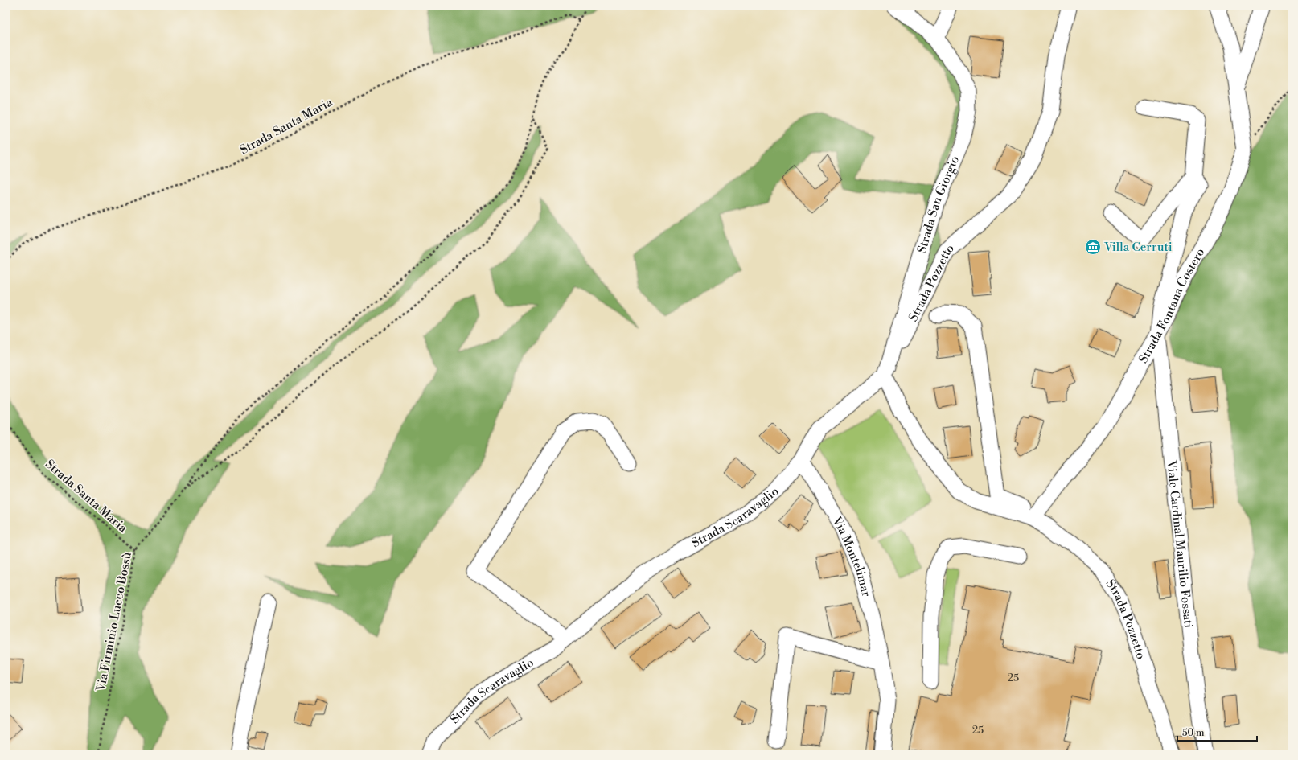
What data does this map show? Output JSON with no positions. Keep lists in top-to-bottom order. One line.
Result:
{"streets":{"street":["Strada San Giorgio","Strada Pozzetto","Strada Fontana Costero","Strada Scaravaglio","Viale Cardinal Maurilio Fossati","Via Montelimar"],"path":["Strada Santa Maria","Via Firminio Lucco Bossù"]},"crossings":[["Strada Santa Maria","Via Firminio Lucco Bossù"],["Strada San Giorgio","Strada Pozzetto"],["Strada San Giorgio","Strada Scaravaglio"],["Strada Pozzetto","Strada Fontana Costero"],["Strada Pozzetto","Strada Scaravaglio"],["Strada Fontana Costero","Viale Cardinal Maurilio Fossati"],["Strada Scaravaglio","Via Montelimar"]],"places":{"museum":["Villa Cerruti"]},"house_numbers":["25","25"],"scale_bar":"50 m"}
